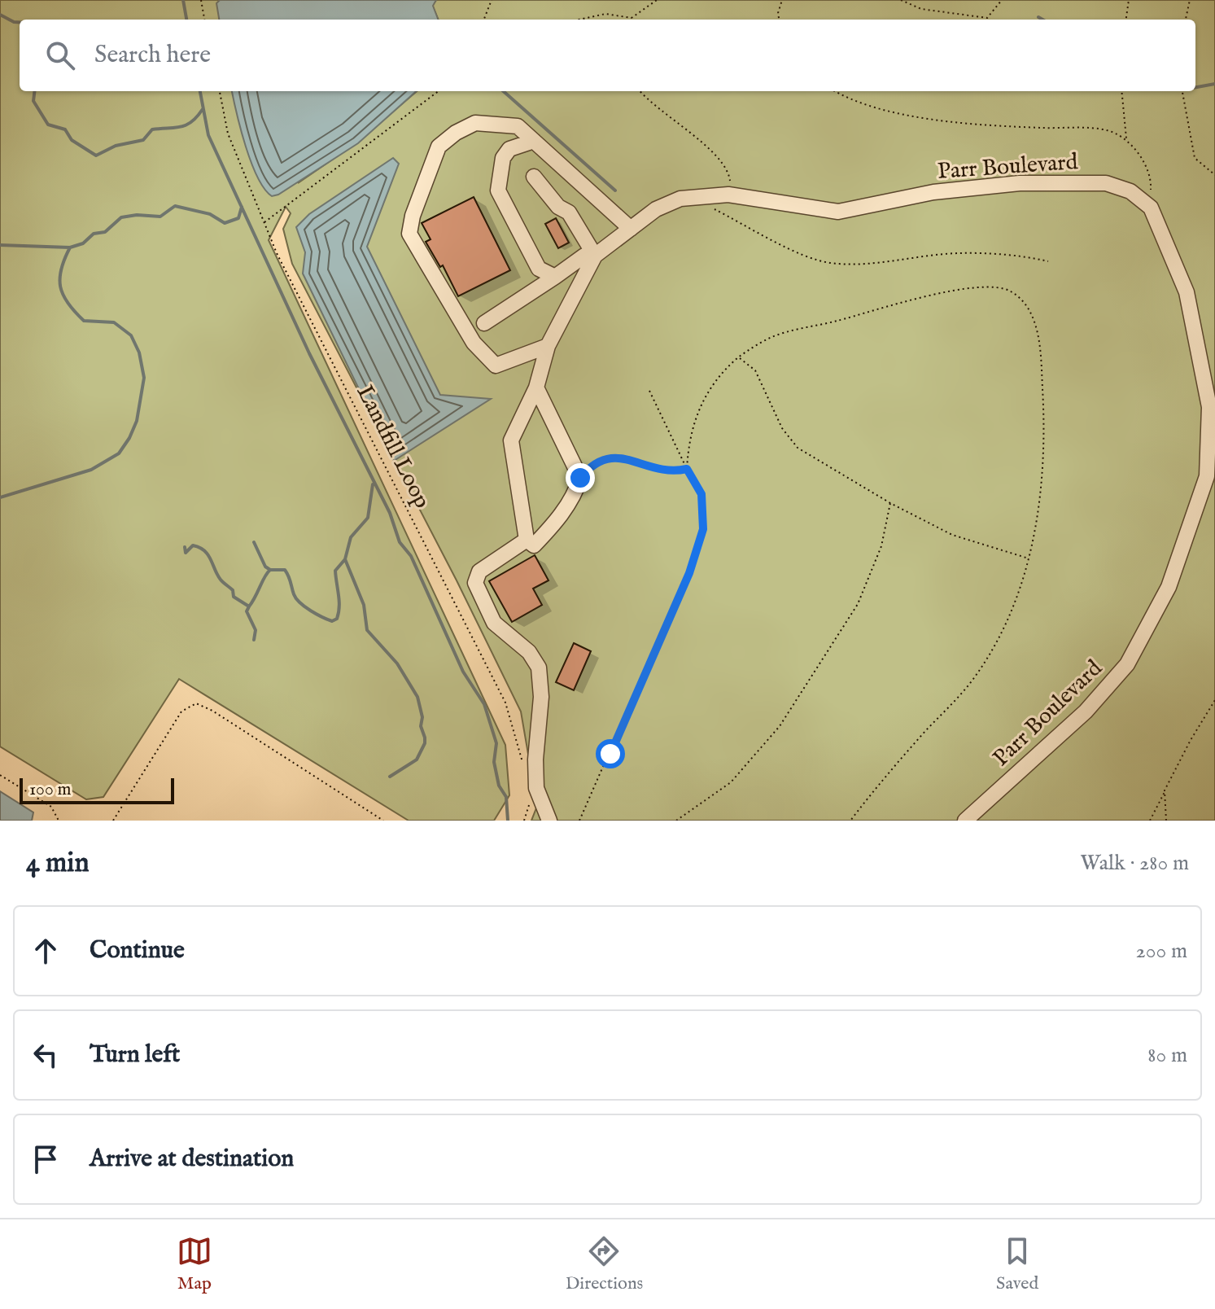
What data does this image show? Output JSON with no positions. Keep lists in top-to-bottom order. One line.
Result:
{"streets":{"lane":["Parr Boulevard"],"path":["Landfill Loop"]},"scale_bar":"100 m","page":{"search":"Search here","scale":"100 m","heading":["4 min","Walk · 280 m"],"list":[["Continue","200 m"],["Turn left","80 m"],"Arrive at destination"],"nav":["Map","Directions","Saved"]}}
